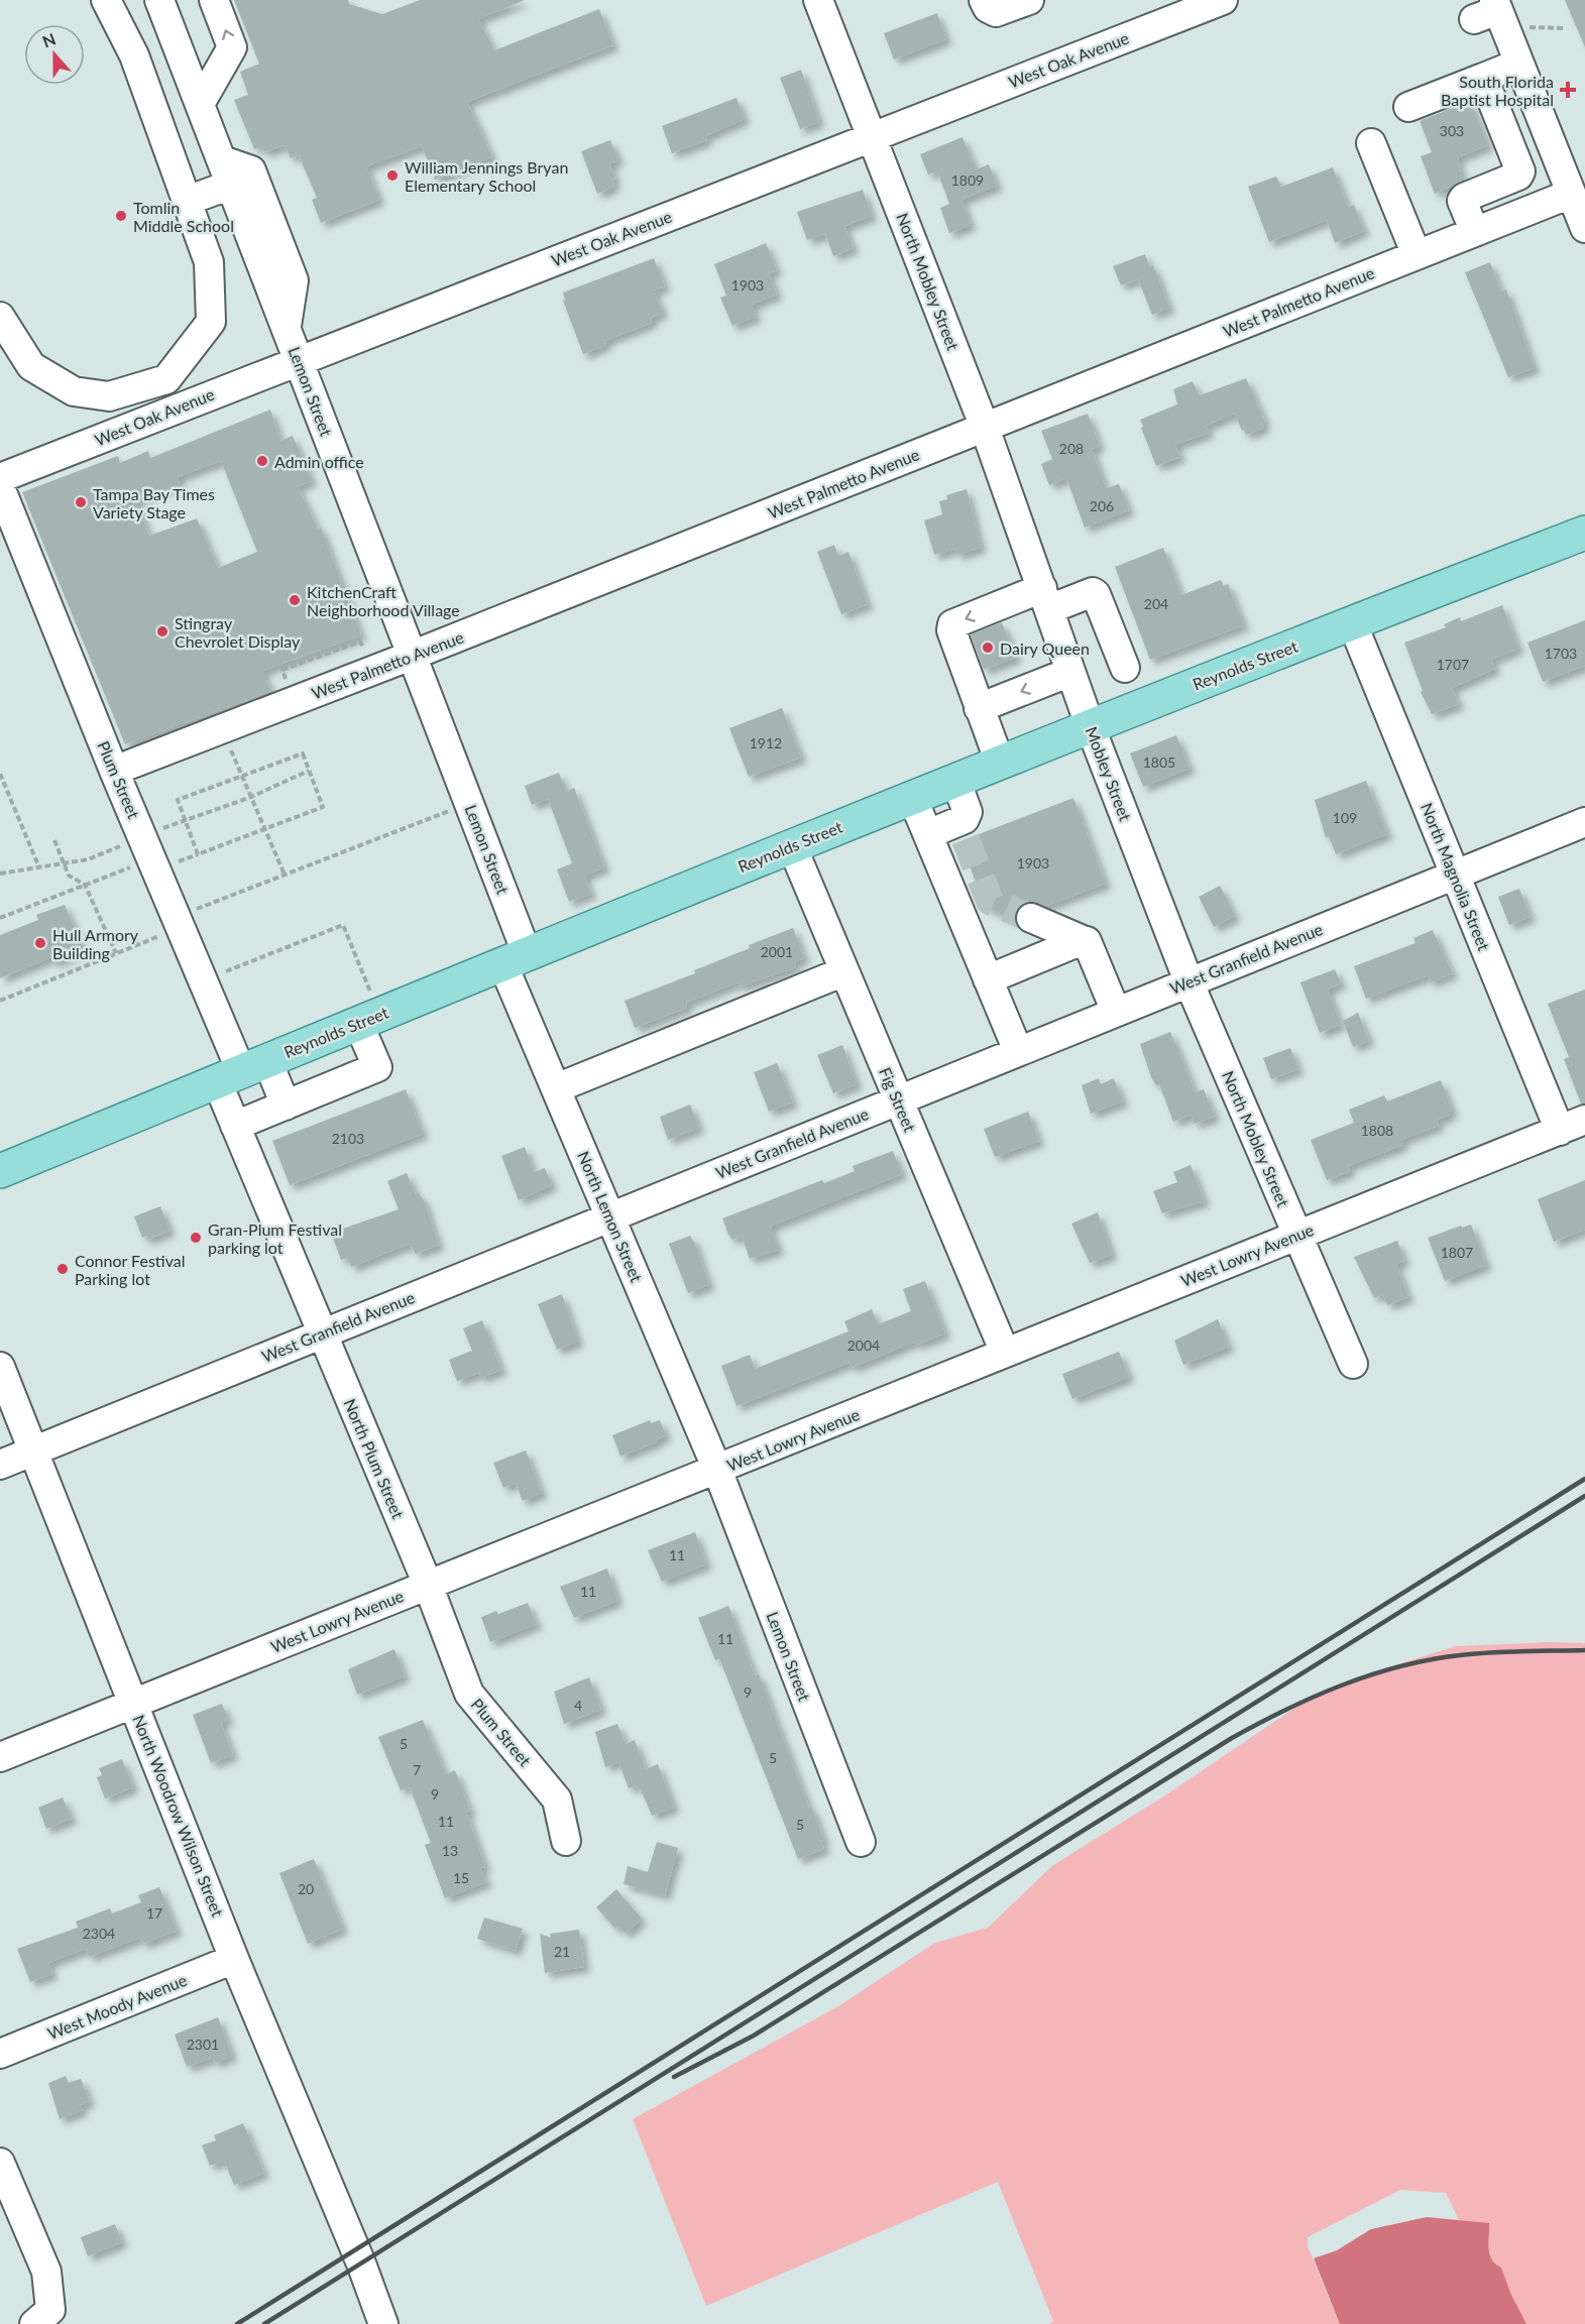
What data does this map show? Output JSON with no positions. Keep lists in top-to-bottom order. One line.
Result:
{"streets":{"main road":["Reynolds Street"],"street":["West Oak Avenue","North Mobley Street","West Palmetto Avenue","Lemon Street","Mobley Street","Plum Street","North Magnolia Street","West Granfield Avenue","Fig Street","North Lemon Street","West Lowry Avenue","North Plum Street","North Woodrow Wilson Street","West Moody Avenue"]},"crossings":[["West Oak Avenue","North Mobley Street"],["West Oak Avenue","Lemon Street"],["West Oak Avenue","Plum Street"],["North Mobley Street","West Palmetto Avenue"],["North Mobley Street","Mobley Street"],["North Mobley Street","West Granfield Avenue"],["North Mobley Street","West Lowry Avenue"],["West Palmetto Avenue","Lemon Street"],["West Palmetto Avenue","Plum Street"],["Lemon Street","Reynolds Street"],["Lemon Street","North Lemon Street"],["Lemon Street","West Lowry Avenue"],["Reynolds Street","Mobley Street"],["Reynolds Street","Plum Street"],["Reynolds Street","North Magnolia Street"],["Reynolds Street","Fig Street"],["Reynolds Street","North Lemon Street"],["Mobley Street","West Granfield Avenue"],["Plum Street","West Granfield Avenue"],["Plum Street","West Lowry Avenue"],["Plum Street","North Plum Street"],["North Magnolia Street","West Granfield Avenue"],["North Magnolia Street","West Lowry Avenue"],["West Granfield Avenue","Fig Street"],["West Granfield Avenue","North Lemon Street"],["West Granfield Avenue","North Plum Street"],["West Granfield Avenue","North Woodrow Wilson Street"],["Fig Street","West Lowry Avenue"],["North Lemon Street","West Lowry Avenue"],["West Lowry Avenue","North Plum Street"],["West Lowry Avenue","North Woodrow Wilson Street"],["North Woodrow Wilson Street","West Moody Avenue"]],"places":{"health":["South Florida Baptist Hospital"],"other":["William Jennings Bryan Elementary School","Tomlin Middle School","Admin office","Tampa Bay Times Variety Stage","KitchenCraft Neighborhood Village","Stingray Chevrolet Display","Dairy Queen","Hull Armory Building","Gran-Plum Festival parking lot","Connor Festival Parking lot"]},"house_numbers":["303","1809","1903","208","206","204","1703","1707","1912","1805","109","1903","2001","1808","2103","1807","2004","11","11","11","9","4","5","5","7","9","11","5","13","15","20","17","2304","21","2301"],"north":"top"}
